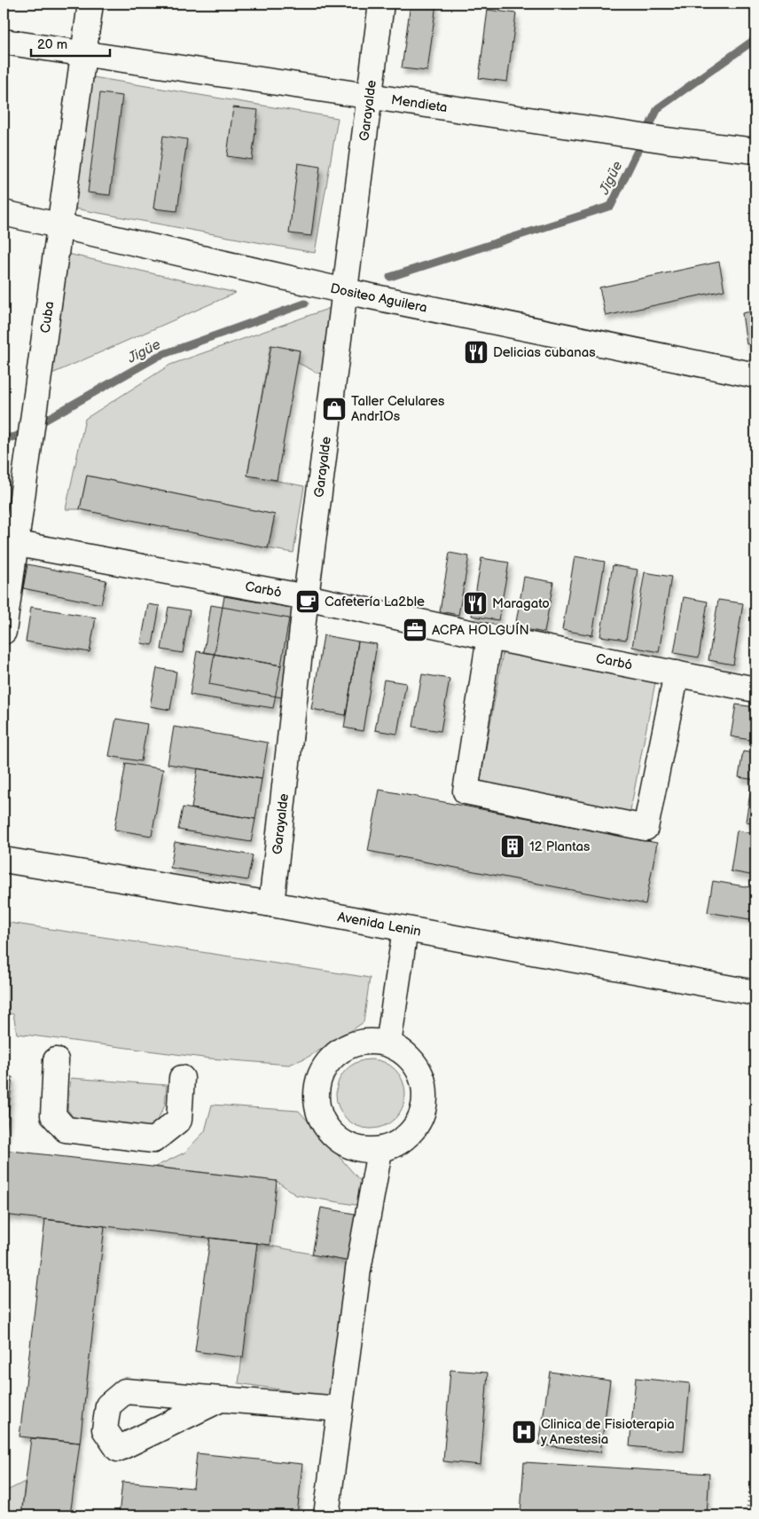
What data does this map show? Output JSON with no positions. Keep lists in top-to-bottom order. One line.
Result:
{"streets":{"street":["Mendieta","Garayalde","Dositeo Aguilera","Cuba","Carbó","Avenida Lenin"]},"crossings":[["Mendieta","Garayalde"],["Mendieta","Cuba"],["Garayalde","Dositeo Aguilera"],["Garayalde","Carbó"],["Garayalde","Avenida Lenin"],["Dositeo Aguilera","Cuba"],["Cuba","Carbó"]],"water":["Jigüe"],"places":{"restaurant":["Delicias cubanas","Maragato"],"shop":["Taller Celulares AndrIOs"],"cafe":["Cafetería La2ble"],"office":["ACPA HOLGUÍN"],"building":["12 Plantas"],"hospital":["Clinica de Fisioterapia y Anestesia"]},"scale_bar":"20 m"}
